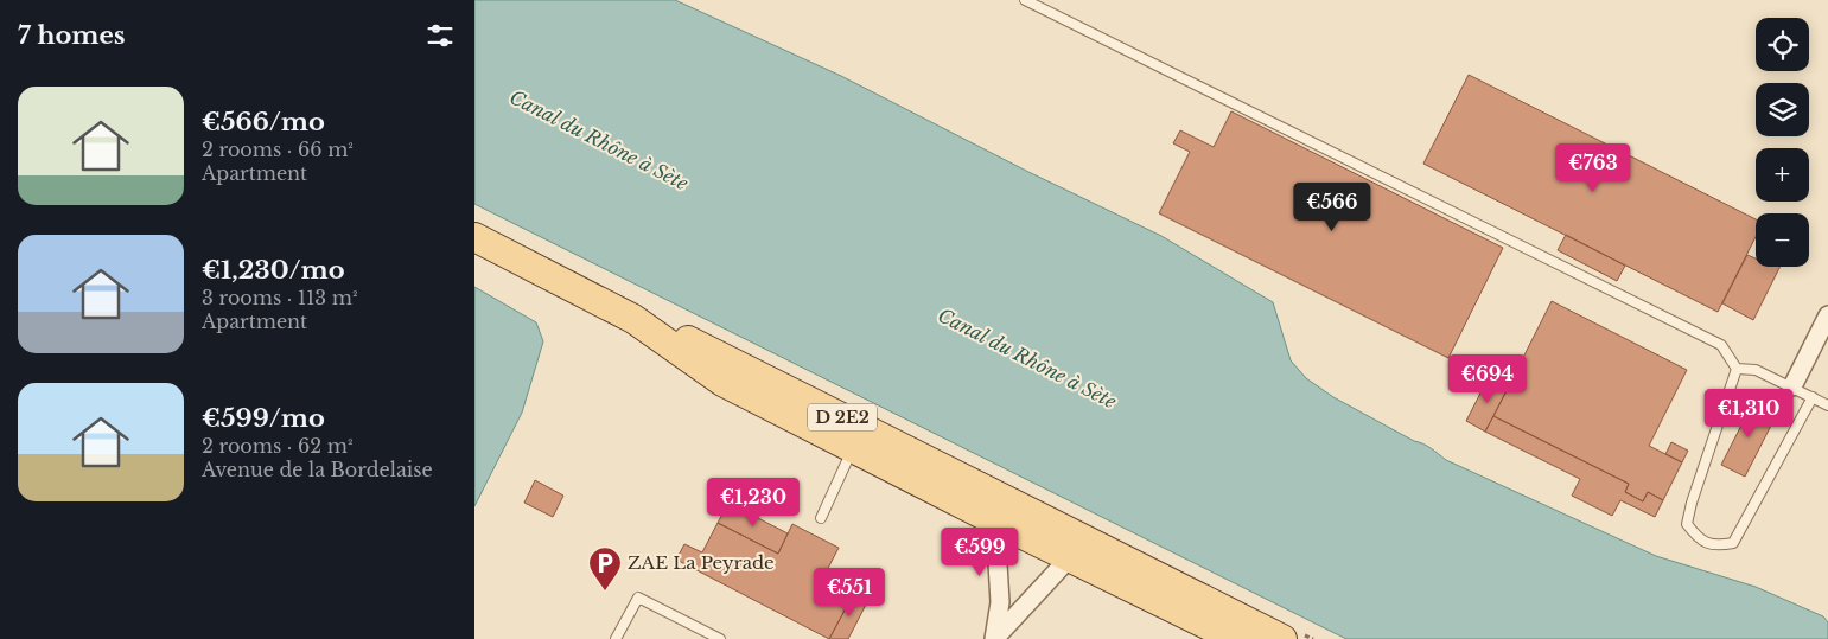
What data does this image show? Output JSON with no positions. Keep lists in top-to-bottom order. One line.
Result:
{"streets":{"main road":["D 2E2"]},"water":["Canal du Rhône à Sète"],"places":{"parking":["ZAE La Peyrade"]},"page":{"heading":"7 homes","map_buttons":["+","−"],"list":[{"name":"€566/mo","note":"2 rooms · 66 m² · Apartment"},{"name":"€1,230/mo","note":"3 rooms · 113 m² · Apartment"},{"name":"€599/mo","note":"2 rooms · 62 m² · Avenue de la Bordelaise"}],"price":["€763","€566","€694","€1,310","€1,230","€599","€551"]}}
